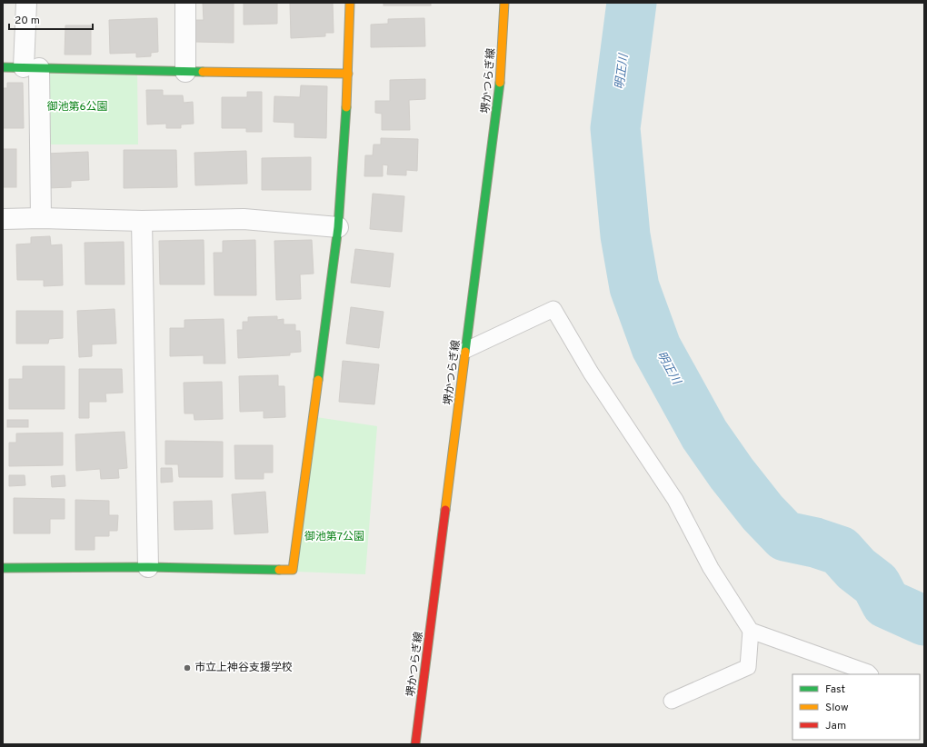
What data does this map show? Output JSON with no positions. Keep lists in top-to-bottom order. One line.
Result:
{"streets":{"street":["堺かつらぎ線"]},"water":["明正川"],"parks":["御池第6公園","御池第7公園"],"places":["市立上神谷支援学校"],"legend":["Fast","Slow","Jam"],"scale_bar":"20 m"}
